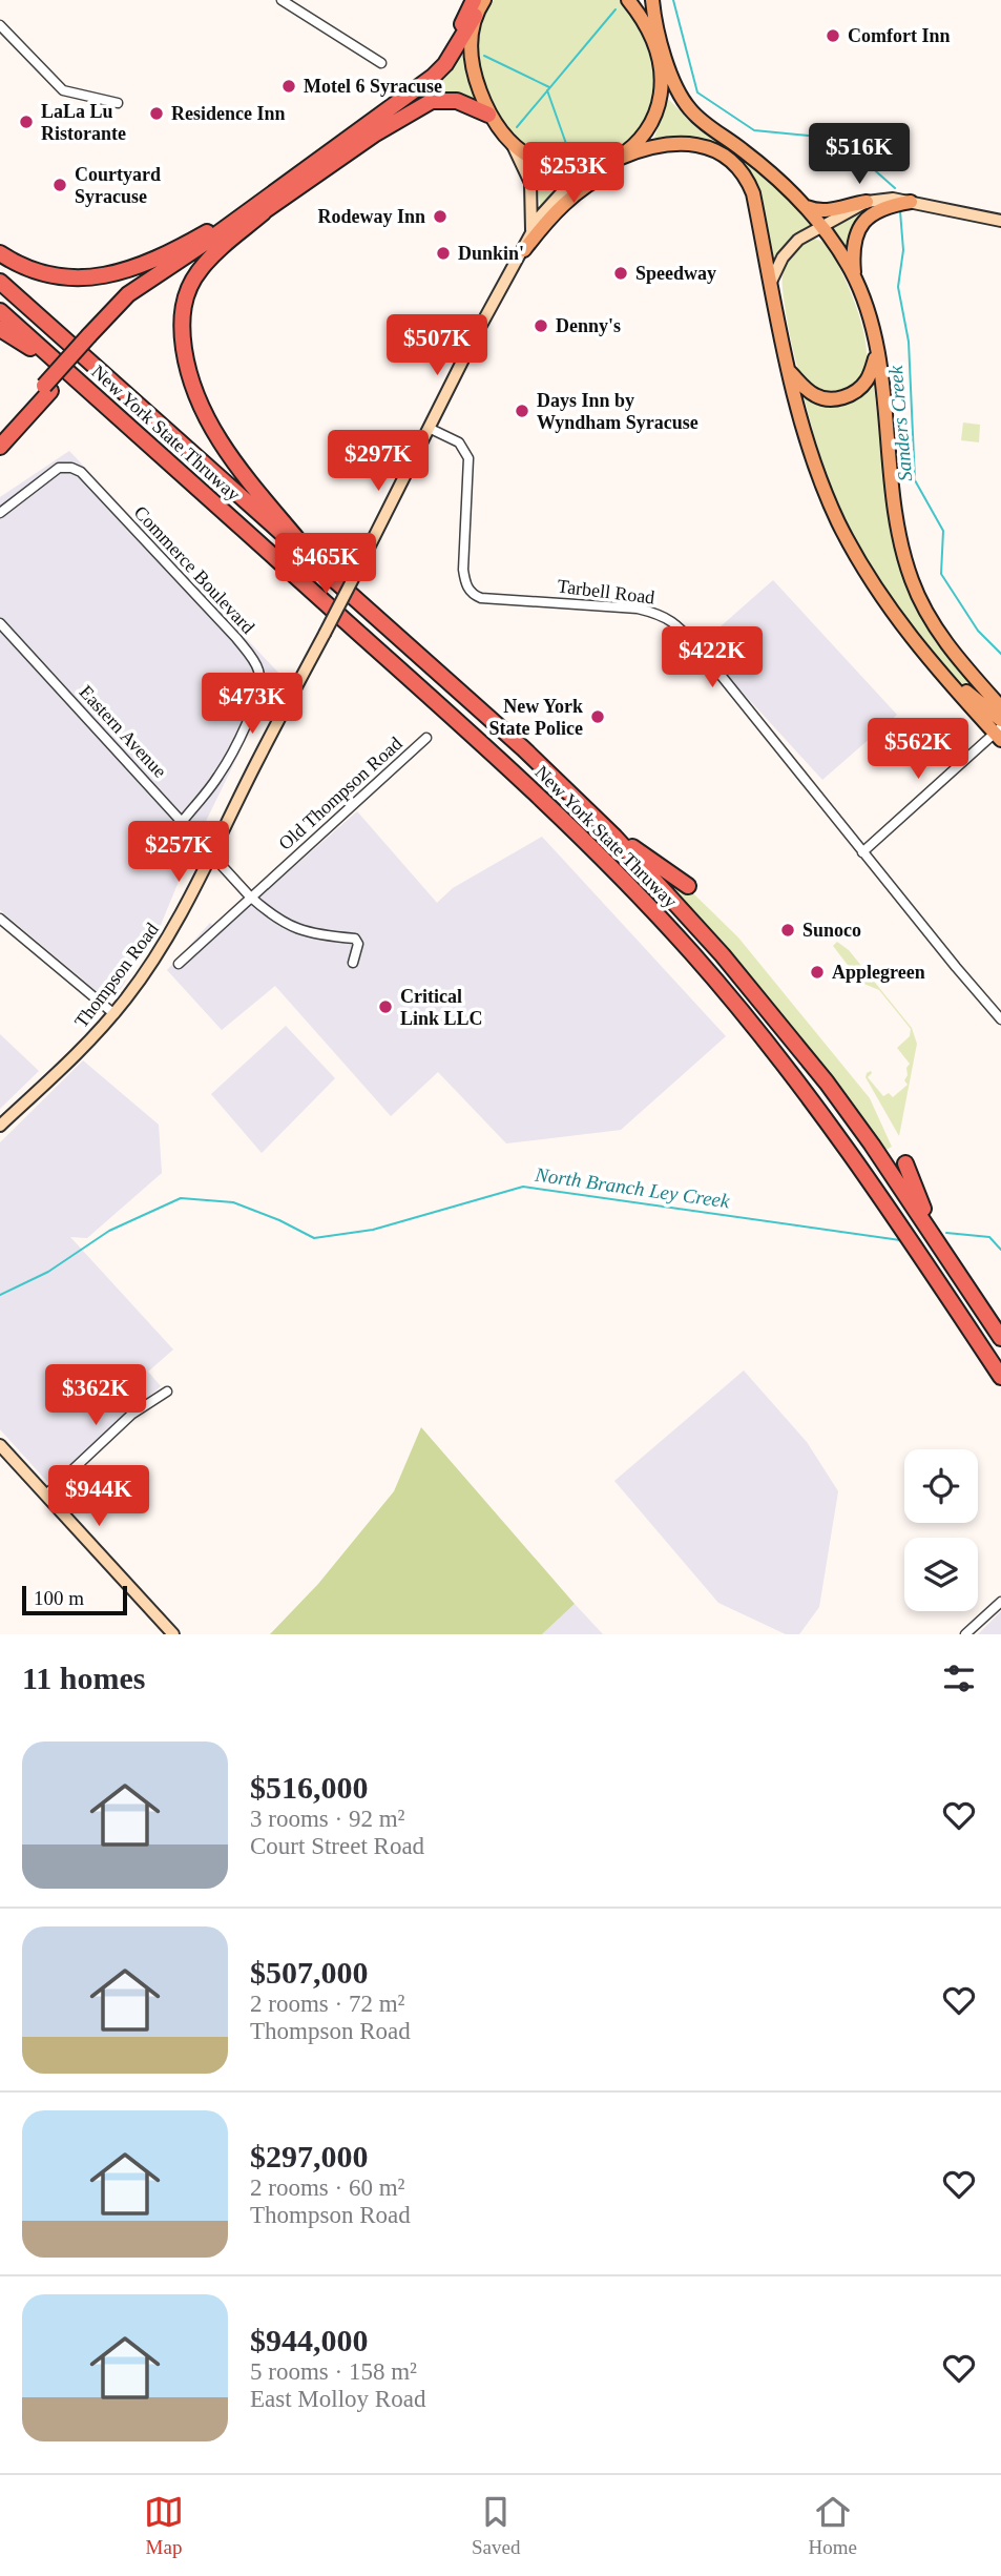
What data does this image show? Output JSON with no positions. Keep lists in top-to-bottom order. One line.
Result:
{"streets":{"highway":["New York State Thruway"],"street":["Commerce Boulevard","Tarbell Road","Eastern Avenue","Old Thompson Road","Thompson Road"]},"crossings":[["Commerce Boulevard","Eastern Avenue"],["Tarbell Road","Thompson Road"],["Eastern Avenue","Old Thompson Road"],["Eastern Avenue","Thompson Road"]],"water":["Sanders Creek","North Branch Ley Creek"],"places":["Comfort Inn","Motel 6 Syracuse","Residence Inn","LaLa Lu Ristorante","Courtyard Syracuse","Rodeway Inn","Dunkin'","Speedway","Denny's","Days Inn by Wyndham Syracuse","New York State Police","Sunoco","Applegreen","Critical Link LLC"],"scale_bar":"100 m","page":{"price":["$516K","$253K","$507K","$297K","$465K","$422K","$473K","$562K","$257K","$362K","$944K"],"scale":"100 m","heading":"11 homes","list":[{"name":"$516,000","note":"3 rooms · 92 m² · Court Street Road"},{"name":"$507,000","note":"2 rooms · 72 m² · Thompson Road"},{"name":"$297,000","note":"2 rooms · 60 m² · Thompson Road"},{"name":"$944,000","note":"5 rooms · 158 m² · East Molloy Road"}],"tabs":["Map","Saved","Home"]}}
